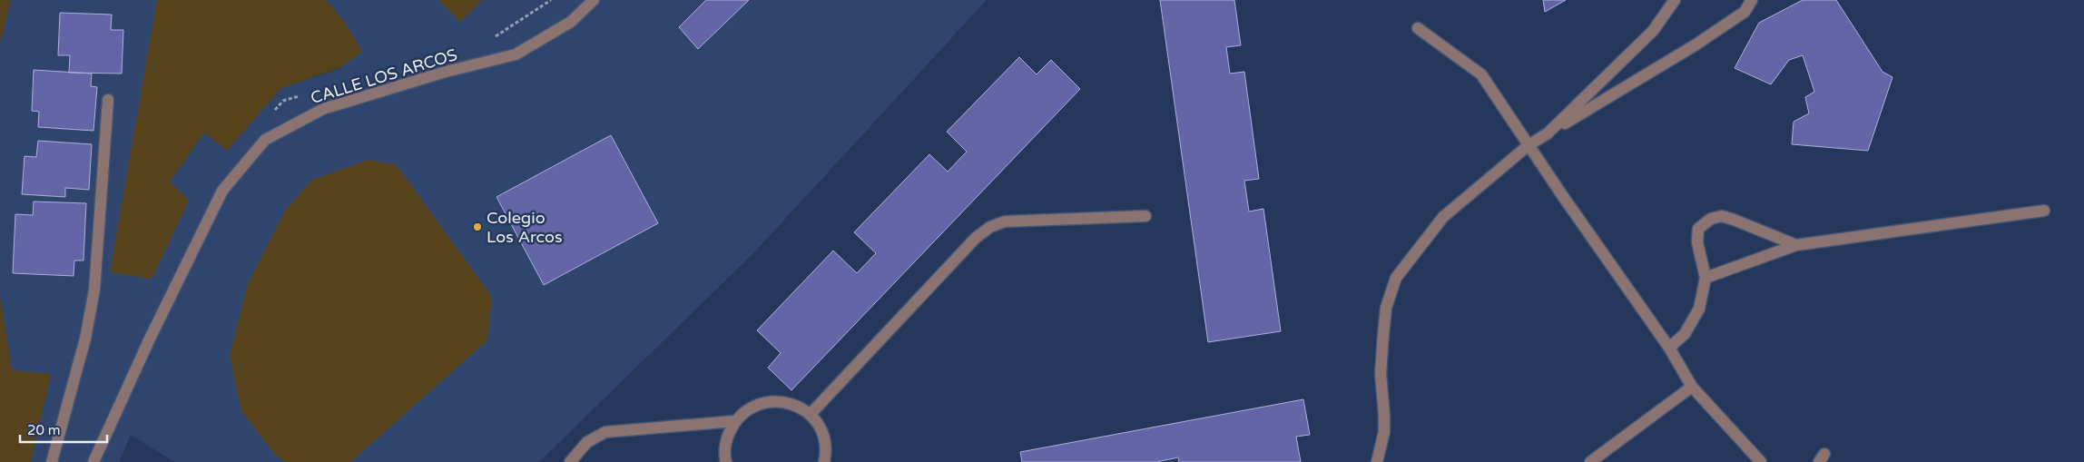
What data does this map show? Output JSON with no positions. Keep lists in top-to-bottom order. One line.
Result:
{"streets":{"street":["CALLE LOS ARCOS"]},"places":["Colegio Los Arcos"],"scale_bar":"20 m"}
